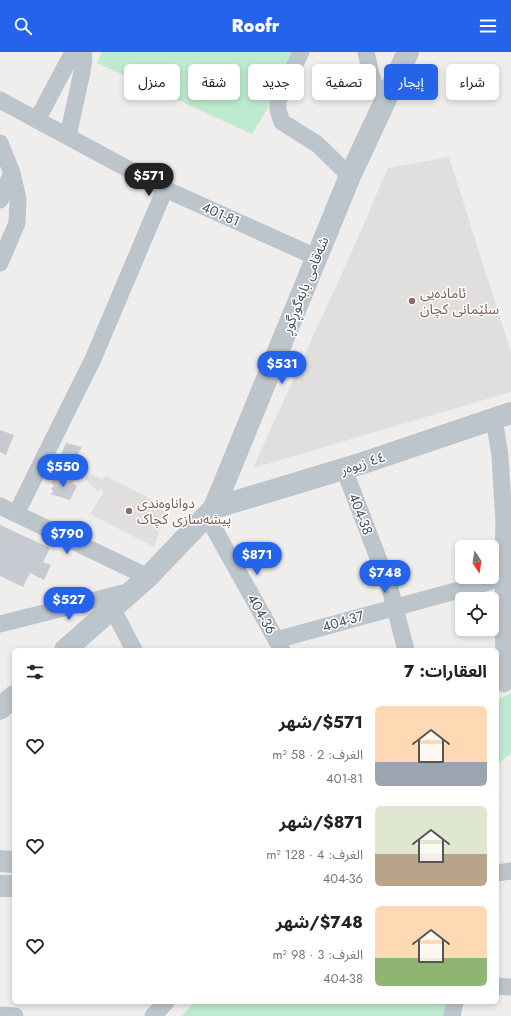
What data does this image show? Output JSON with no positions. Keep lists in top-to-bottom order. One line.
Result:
{"streets":{"street":["401-81","شەقامی بابەگوڕگوڕ","٤٤ زیوەر","404-38","404-36","404-37"]},"crossings":[["401-81","شەقامی بابەگوڕگوڕ"],["شەقامی بابەگوڕگوڕ","٤٤ زیوەر"],["شەقامی بابەگوڕگوڕ","404-36"],["٤٤ زیوەر","404-38"],["٤٤ زیوەر","404-36"],["404-38","404-37"],["404-36","404-37"]],"places":["ئامادەیی سلێمانی کچان","دواناوەندی پیشەسازی کچاک"],"north":"bottom","page":{"header":"Roofr","chip":["شراء","إيجار","تصفية","جديد","شقة","منزل"],"price":["$571","$531","$550","$790","$871","$748","$527"],"heading":"العقارات: 7","list":[{"name":"$571/شهر","note":"الغرف: 2 · 58 m² · 401-81"},{"name":"$871/شهر","note":"الغرف: 4 · 128 m² · 404-36"},{"name":"$748/شهر","note":"الغرف: 3 · 98 m² · 404-38"}]}}
